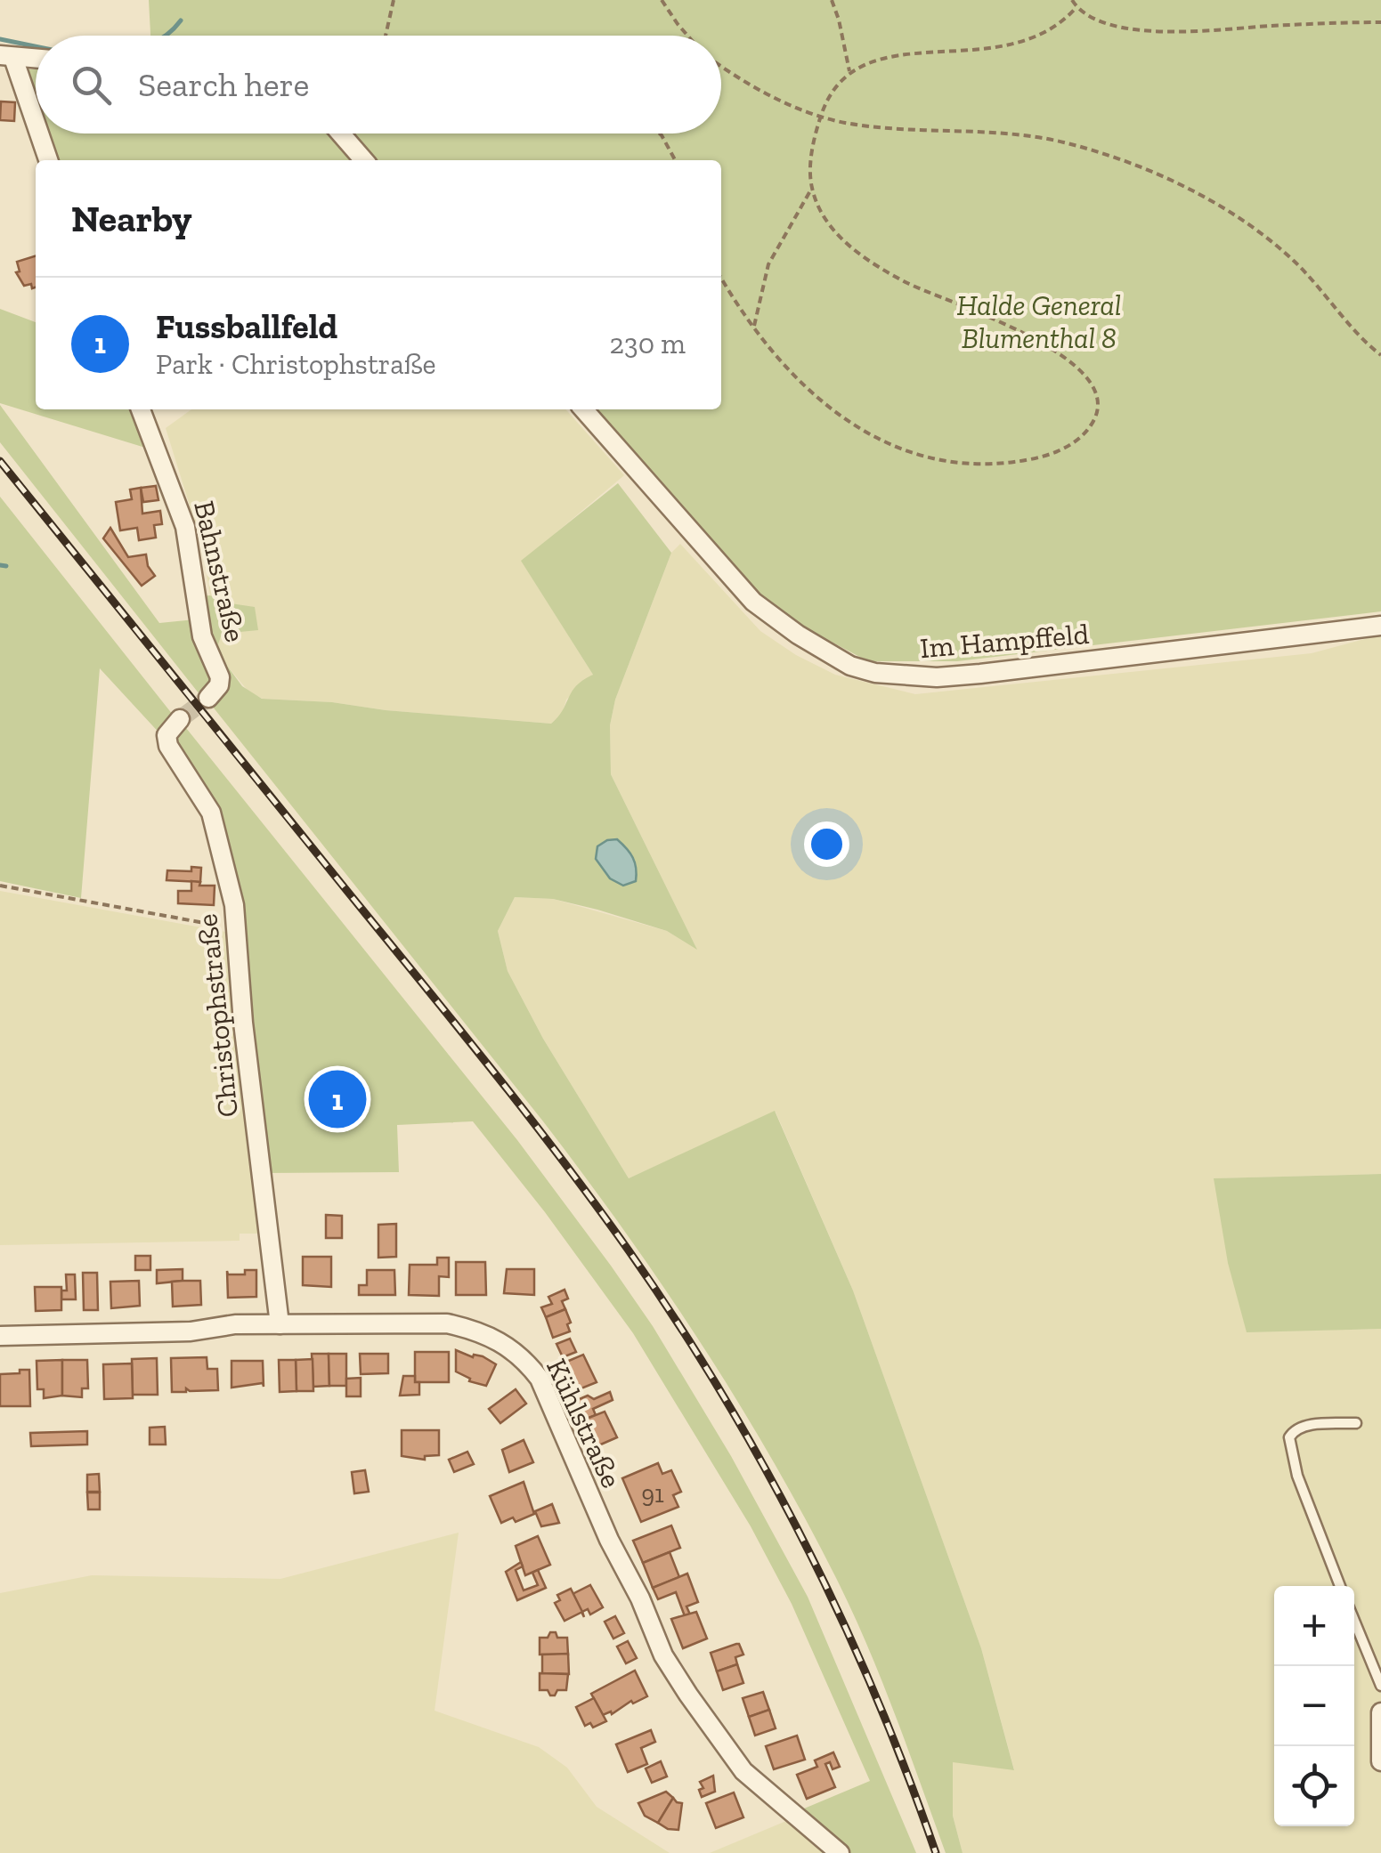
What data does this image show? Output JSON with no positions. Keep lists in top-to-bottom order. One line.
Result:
{"streets":{"street":["Bahnstraße","Im Hampffeld","Christophstraße","Kühlstraße"]},"crossings":[["Christophstraße","Kühlstraße"]],"parks":["Halde General Blumenthal 8"],"house_numbers":["91"],"page":{"search":"Search here","heading":"Nearby","list":[{"mark":"1","name":"Fussballfeld","note":"Park · Christophstraße","value":"230 m"}],"pins":"1","map_buttons":["+","−"]}}
